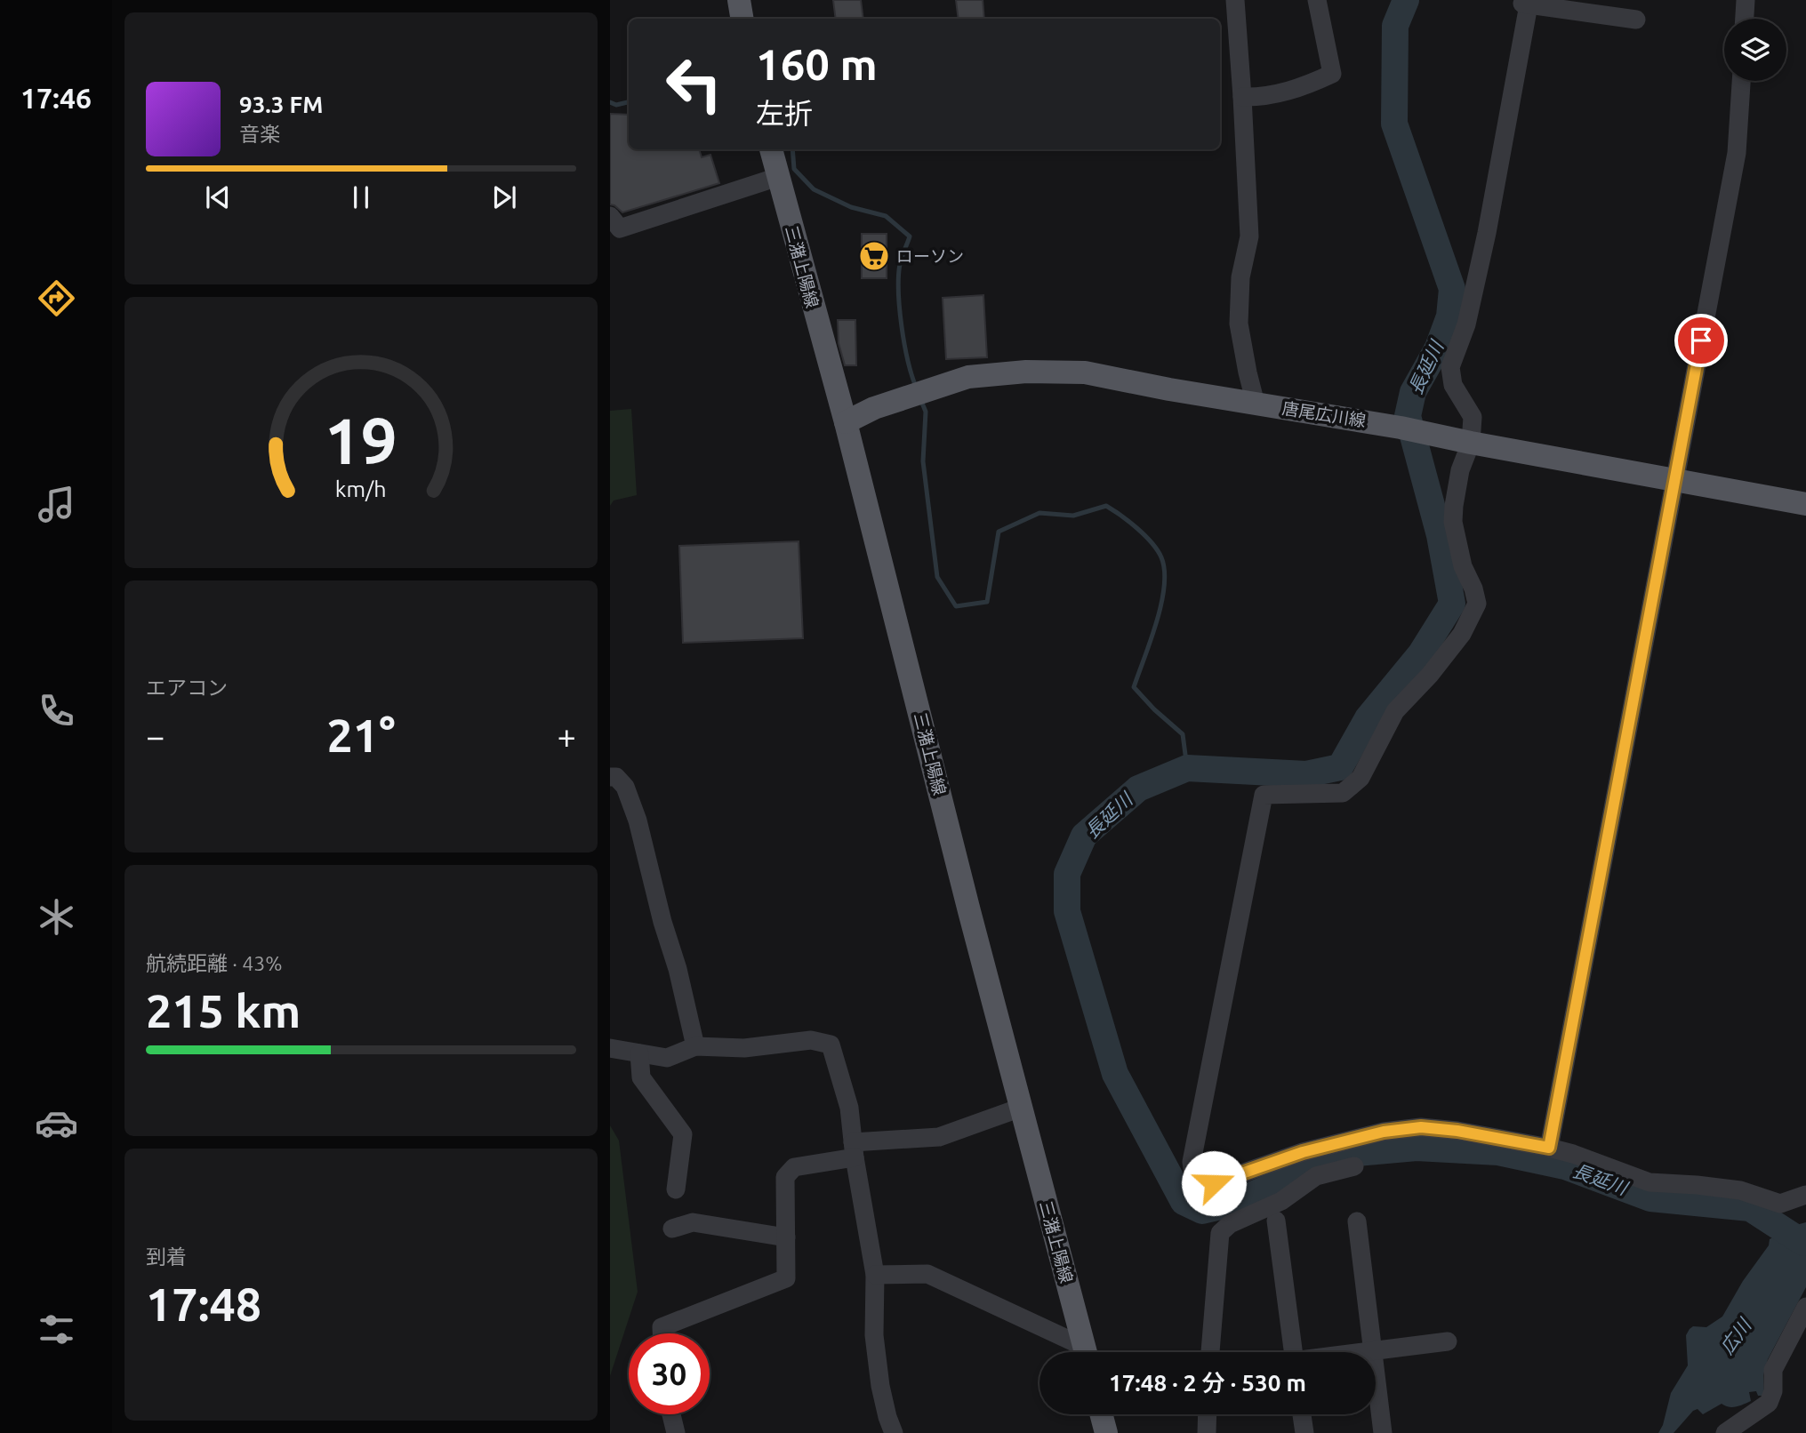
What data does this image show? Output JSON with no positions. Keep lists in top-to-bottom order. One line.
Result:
{"streets":{"main road":["三潴上陽線","唐尾広川線"]},"crossings":[["三潴上陽線","唐尾広川線"]],"water":["長延川","広川"],"places":{"supermarket":["ローソン"]},"page":{"tabs":"17:46","turn":["160 m","左折"],"song":["93.3 FM","音楽"],"tile":["エアコン",["航続距離 · 43%","215 km"],["到着","17:48"]],"heat":["−","21°","+"],"limit":"30","trip":"17:48 · 2 分 · 530 m","gauge":["19","km/h"]}}
